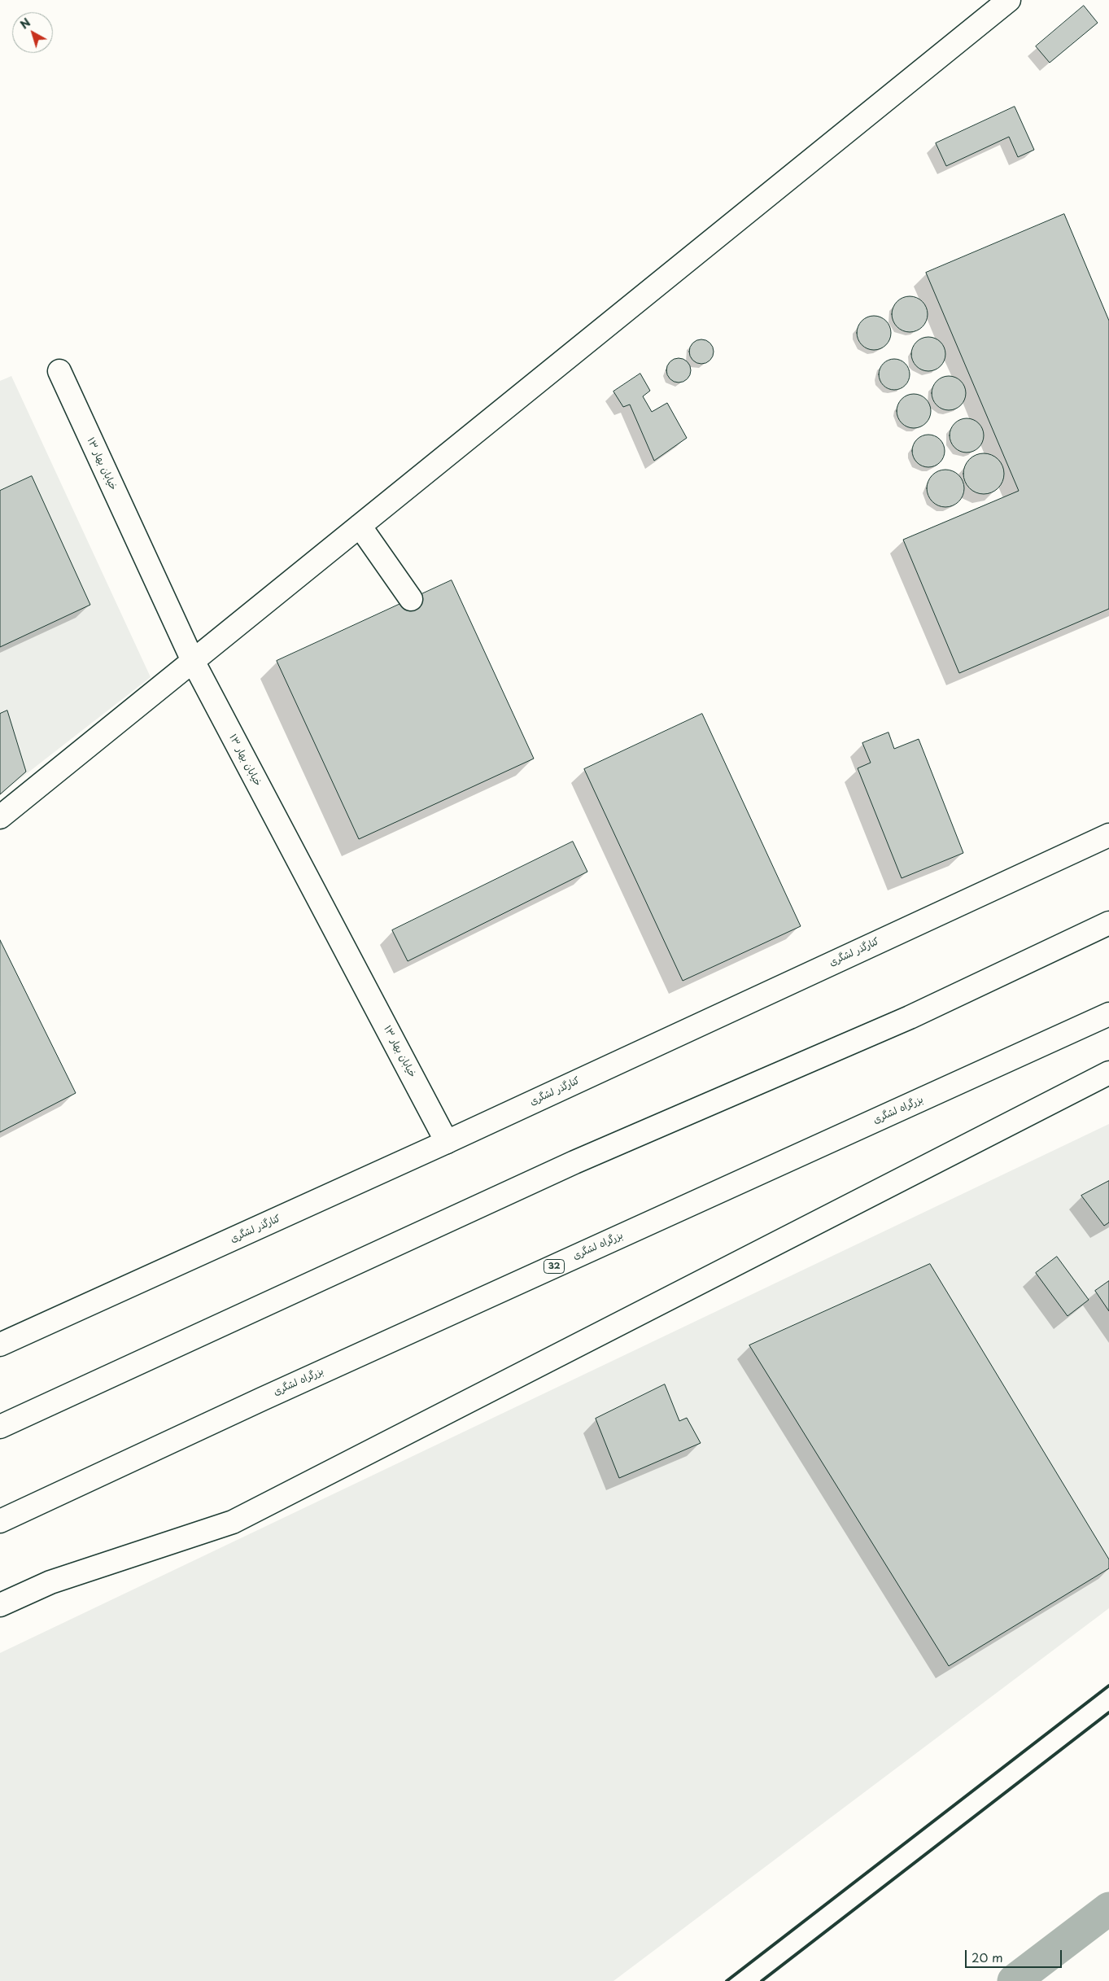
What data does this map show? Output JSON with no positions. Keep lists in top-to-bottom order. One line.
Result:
{"streets":{"main road":["خیابان بهار ۱۳","کنارگذر لشگری","بزرگراه لشگری","32"]},"crossings":[["خیابان بهار ۱۳","کنارگذر لشگری"]],"scale_bar":"20 m","north":"top left"}
